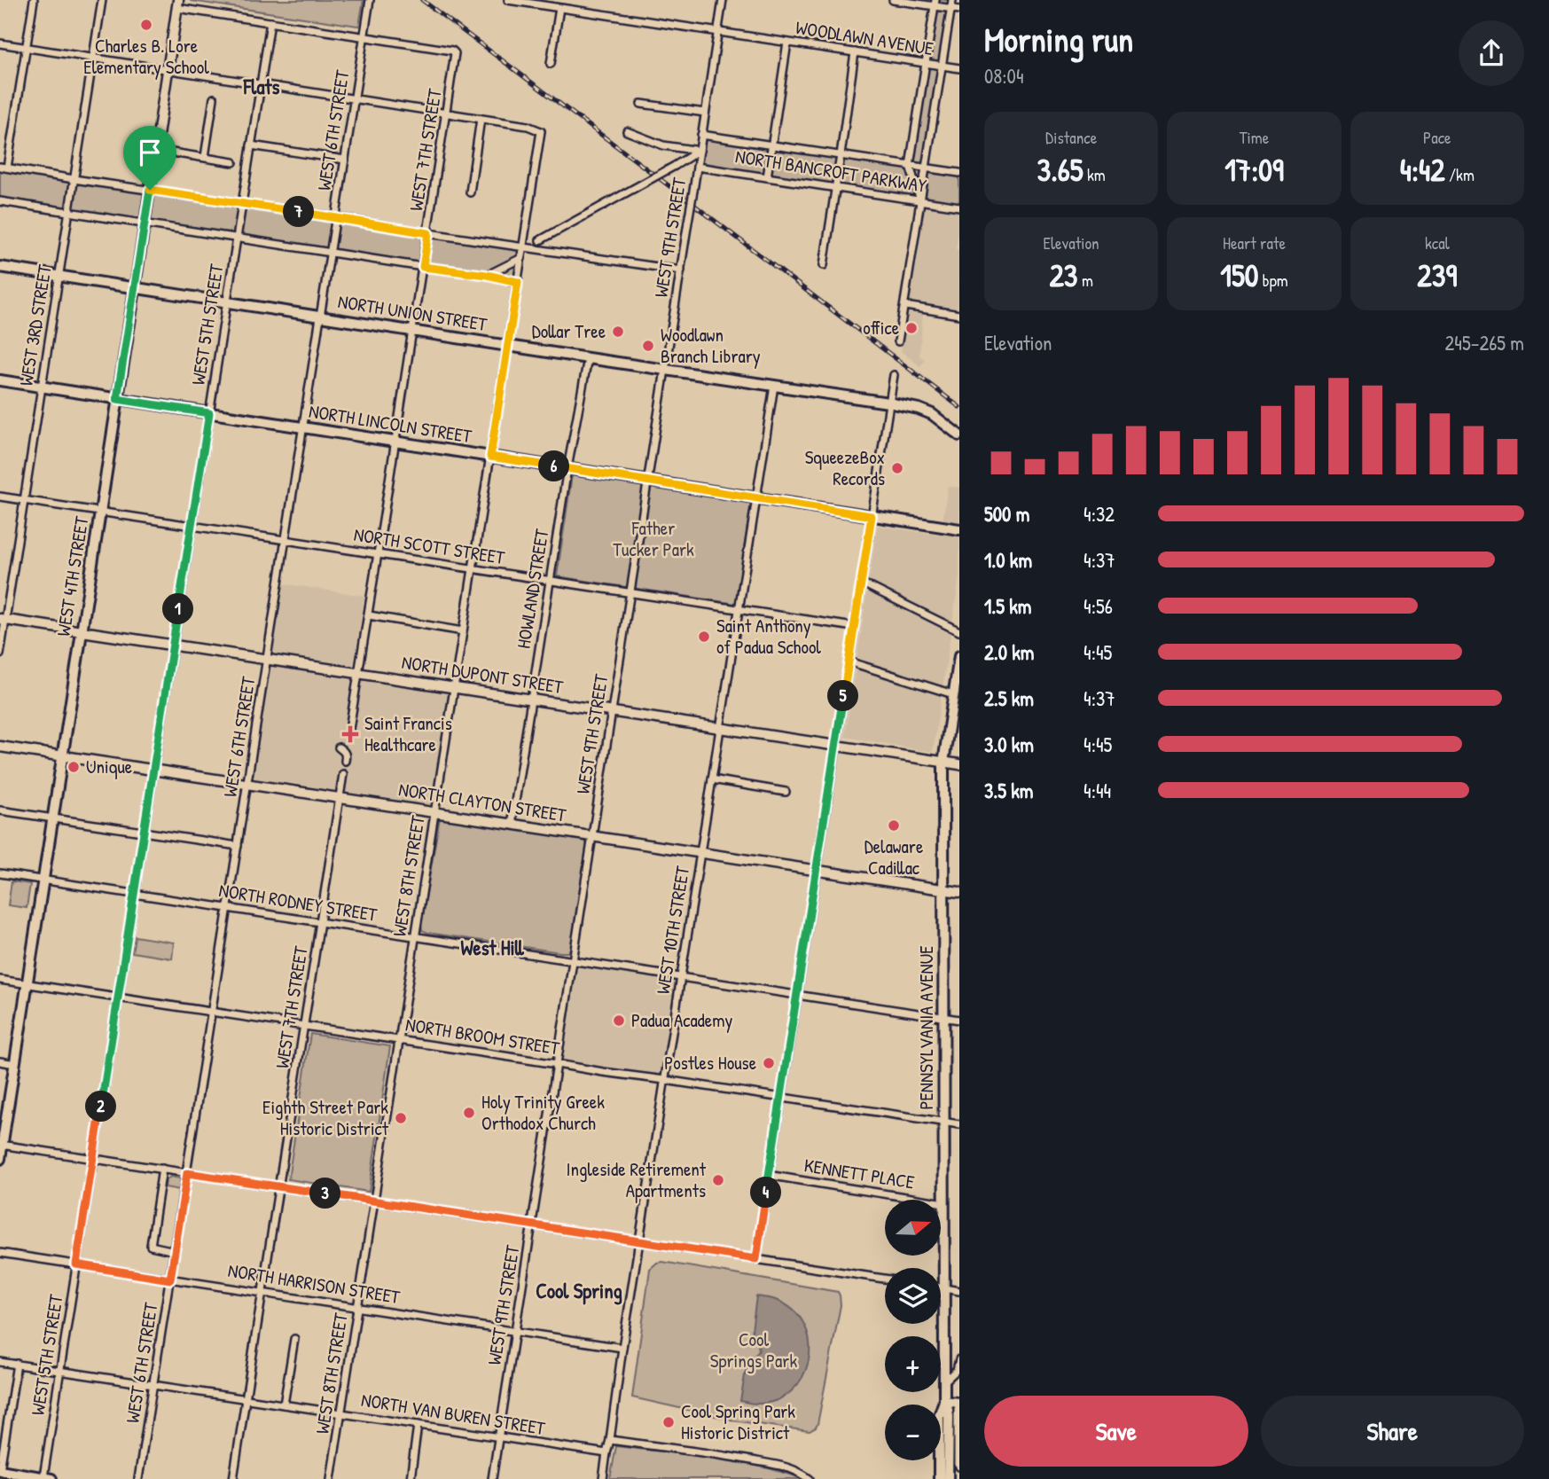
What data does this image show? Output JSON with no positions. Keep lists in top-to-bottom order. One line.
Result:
{"streets":{"main road":["NORTH UNION STREET","NORTH LINCOLN STREET","WEST 4TH STREET","PENNSYLVANIA AVENUE"],"street":["WOODLAWN AVENUE","WEST 6TH STREET","WEST 7TH STREET","NORTH BANCROFT PARKWAY","WEST 9TH STREET","WEST 5TH STREET","WEST 3RD STREET","NORTH SCOTT STREET","HOWLAND STREET","NORTH DUPONT STREET","NORTH CLAYTON STREET","WEST 8TH STREET","NORTH RODNEY STREET","WEST 10TH STREET","NORTH BROOM STREET","KENNETT PLACE","NORTH HARRISON STREET","NORTH VAN BUREN STREET"]},"crossings":[["WOODLAWN AVENUE","WEST 9TH STREET"],["WEST 6TH STREET","WEST 7TH STREET"],["WEST 6TH STREET","NORTH UNION STREET"],["WEST 6TH STREET","NORTH LINCOLN STREET"],["WEST 6TH STREET","NORTH SCOTT STREET"],["WEST 6TH STREET","NORTH DUPONT STREET"],["WEST 6TH STREET","NORTH CLAYTON STREET"],["WEST 6TH STREET","NORTH RODNEY STREET"],["WEST 6TH STREET","NORTH BROOM STREET"],["WEST 6TH STREET","NORTH HARRISON STREET"],["WEST 6TH STREET","NORTH VAN BUREN STREET"],["WEST 7TH STREET","NORTH UNION STREET"],["WEST 7TH STREET","NORTH LINCOLN STREET"],["WEST 7TH STREET","NORTH SCOTT STREET"],["WEST 7TH STREET","NORTH DUPONT STREET"],["WEST 7TH STREET","NORTH CLAYTON STREET"],["WEST 7TH STREET","NORTH RODNEY STREET"],["WEST 7TH STREET","NORTH BROOM STREET"],["WEST 7TH STREET","NORTH HARRISON STREET"],["WEST 7TH STREET","NORTH VAN BUREN STREET"],["NORTH BANCROFT PARKWAY","WEST 9TH STREET"],["WEST 9TH STREET","NORTH UNION STREET"],["WEST 9TH STREET","NORTH LINCOLN STREET"],["WEST 9TH STREET","NORTH SCOTT STREET"],["WEST 9TH STREET","NORTH DUPONT STREET"],["WEST 9TH STREET","NORTH CLAYTON STREET"],["WEST 9TH STREET","NORTH RODNEY STREET"],["WEST 9TH STREET","NORTH BROOM STREET"],["WEST 9TH STREET","NORTH HARRISON STREET"],["WEST 9TH STREET","NORTH VAN BUREN STREET"],["NORTH UNION STREET","WEST 5TH STREET"],["NORTH UNION STREET","WEST 3RD STREET"],["NORTH UNION STREET","WEST 4TH STREET"],["NORTH UNION STREET","HOWLAND STREET"],["NORTH UNION STREET","WEST 8TH STREET"],["NORTH UNION STREET","WEST 10TH STREET"],["WEST 5TH STREET","NORTH LINCOLN STREET"],["WEST 5TH STREET","NORTH SCOTT STREET"],["WEST 5TH STREET","NORTH DUPONT STREET"],["WEST 5TH STREET","NORTH CLAYTON STREET"],["WEST 5TH STREET","NORTH RODNEY STREET"],["WEST 5TH STREET","NORTH BROOM STREET"],["WEST 5TH STREET","NORTH HARRISON STREET"],["WEST 5TH STREET","NORTH VAN BUREN STREET"],["WEST 3RD STREET","NORTH LINCOLN STREET"],["WEST 3RD STREET","NORTH SCOTT STREET"],["WEST 3RD STREET","NORTH DUPONT STREET"],["NORTH LINCOLN STREET","WEST 4TH STREET"],["NORTH LINCOLN STREET","HOWLAND STREET"],["NORTH LINCOLN STREET","WEST 8TH STREET"],["NORTH LINCOLN STREET","WEST 10TH STREET"],["NORTH SCOTT STREET","WEST 4TH STREET"],["NORTH SCOTT STREET","HOWLAND STREET"],["NORTH SCOTT STREET","WEST 8TH STREET"],["NORTH SCOTT STREET","WEST 10TH STREET"],["WEST 4TH STREET","NORTH DUPONT STREET"],["WEST 4TH STREET","NORTH CLAYTON STREET"],["WEST 4TH STREET","NORTH RODNEY STREET"],["WEST 4TH STREET","NORTH BROOM STREET"],["HOWLAND STREET","NORTH DUPONT STREET"],["HOWLAND STREET","NORTH CLAYTON STREET"],["NORTH DUPONT STREET","WEST 8TH STREET"],["NORTH DUPONT STREET","WEST 10TH STREET"],["NORTH DUPONT STREET","PENNSYLVANIA AVENUE"],["NORTH CLAYTON STREET","WEST 8TH STREET"],["NORTH CLAYTON STREET","WEST 10TH STREET"],["NORTH CLAYTON STREET","PENNSYLVANIA AVENUE"],["WEST 8TH STREET","NORTH RODNEY STREET"],["WEST 8TH STREET","NORTH BROOM STREET"],["WEST 8TH STREET","NORTH HARRISON STREET"],["WEST 8TH STREET","NORTH VAN BUREN STREET"],["NORTH RODNEY STREET","WEST 10TH STREET"],["NORTH RODNEY STREET","PENNSYLVANIA AVENUE"],["WEST 10TH STREET","NORTH BROOM STREET"],["WEST 10TH STREET","NORTH HARRISON STREET"],["WEST 10TH STREET","NORTH VAN BUREN STREET"],["PENNSYLVANIA AVENUE","NORTH BROOM STREET"],["PENNSYLVANIA AVENUE","KENNETT PLACE"]],"districts":["Flats","West Hill","Cool Spring"],"parks":["Father Tucker Park","Cool Springs Park"],"places":{"other":["Charles B. Lore Elementary School","office","Dollar Tree","Woodlawn Branch Library","SqueezeBox Records","Saint Anthony of Padua School","Unique","Delaware Cadillac","Padua Academy","Postles House","Holy Trinity Greek Orthodox Church","Eighth Street Park Historic District","Ingleside Retirement Apartments","Cool Spring Park Historic District"],"health":["Saint Francis Healthcare"]},"north":"right","page":{"heading":["Morning run","08:04"],"stats":[["Distance","3.65 km"],["Time","17:09"],["Pace","4:42 /km"],["Elevation","23 m"],["Heart rate","150 bpm"],["kcal","239"]],"pins":["7","6","1","5","2","4","3"],"chart":["Elevation","245–265 m"],"list":[{"name":"500 m","note":"4:32"},{"name":"1.0 km","note":"4:37"},{"name":"1.5 km","note":"4:56"},{"name":"2.0 km","note":"4:45"},{"name":"2.5 km","note":"4:37"},{"name":"3.0 km","note":"4:45"},{"name":"3.5 km","note":"4:44"}],"map_buttons":["+","−"],"buttons":["Save","Share"]}}
